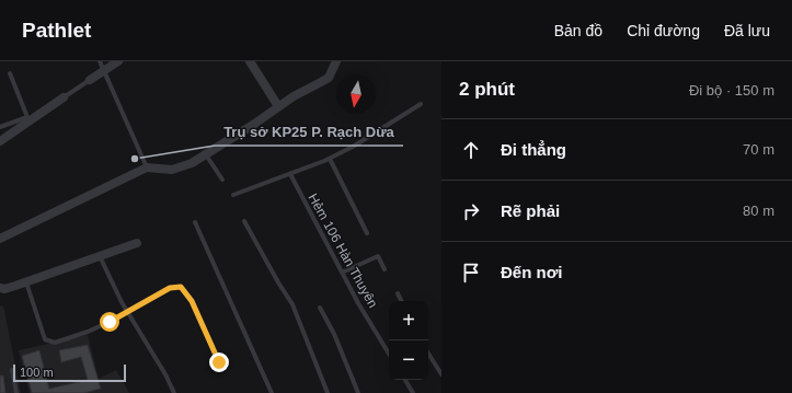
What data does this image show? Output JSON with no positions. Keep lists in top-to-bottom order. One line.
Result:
{"streets":{"lane":["Hẻm 106 Hàn Thuyên"]},"places":["Trụ sở KP25 P. Rạch Dừa"],"scale_bar":"100 m","north":"bottom","page":{"header":"Pathlet","nav":["Bản đồ","Chỉ đường","Đã lưu"],"heading":["2 phút","Đi bộ · 150 m"],"list":[["Đi thẳng","70 m"],["Rẽ phải","80 m"],"Đến nơi"],"map_buttons":["+","−"],"scale":"100 m"}}
